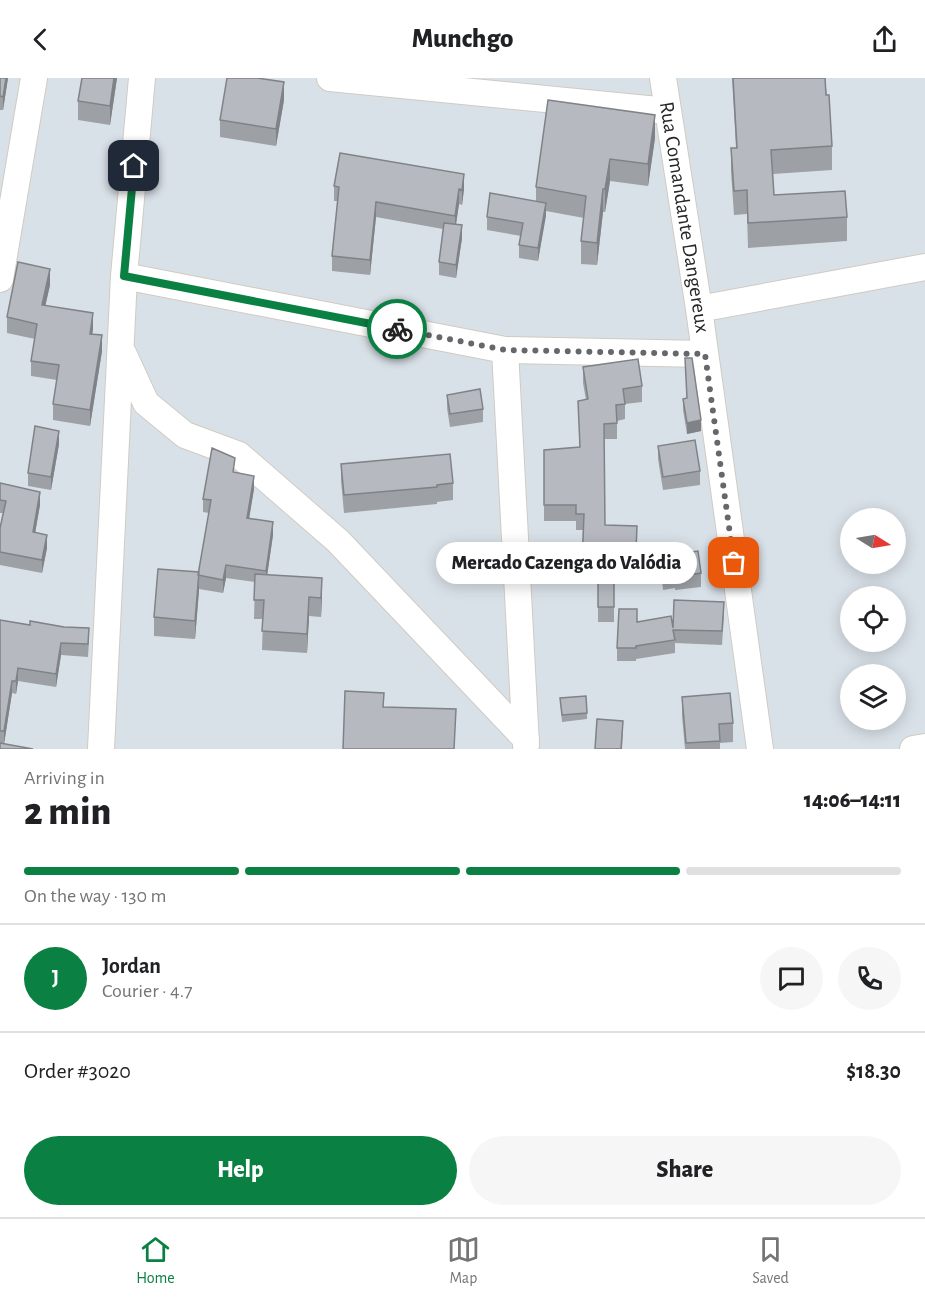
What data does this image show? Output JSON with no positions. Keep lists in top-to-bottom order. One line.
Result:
{"streets":{"street":["Rua Comandante Dangereux"]},"places":["Mercado Cazenga do Valódia"],"north":"right","page":{"header":"Munchgo","bubble":"Mercado Cazenga do Valódia","heading":["2 min","Arriving in","14:06–14:11"],"panel":["Jordan","Courier · 4.7","Order #3020","$18.30"],"bar":"On the way · 130 m","round":"J","buttons":["Help","Share"],"tabs":["Home","Map","Saved"]}}
